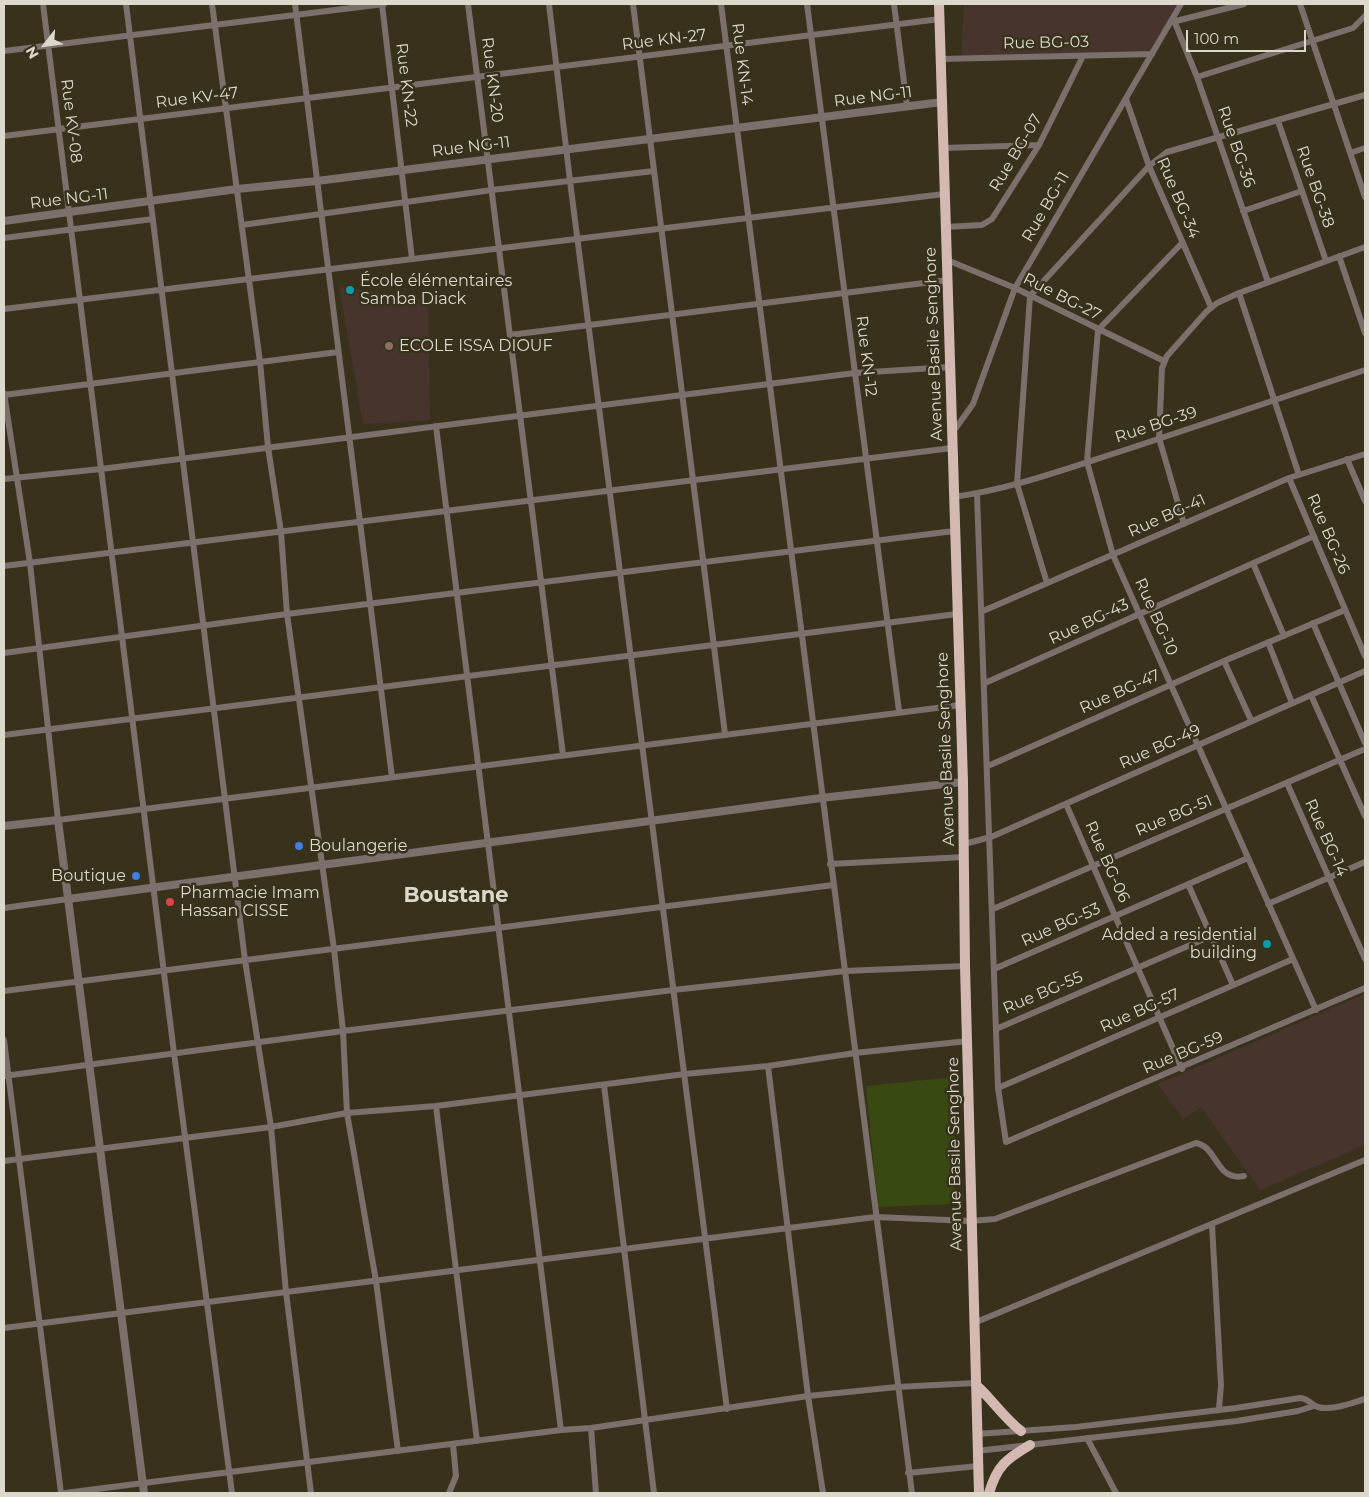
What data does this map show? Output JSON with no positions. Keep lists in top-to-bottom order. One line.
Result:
{"streets":{"highway":["Avenue Basile Senghore"],"street":["Rue KN-27","Rue BG-03","Rue KN-14","Rue KN-20","Rue KN-22","Rue NG-11","Rue KV-47","Rue KV-08","Rue BG-36","Rue BG-07","Rue BG-38","Rue BG-34","Rue BG-11","Rue BG-27","Rue KN-12","Rue BG-39","Rue BG-41","Rue BG-26","Rue BG-10","Rue BG-43","Rue BG-47","Rue BG-49","Rue BG-51","Rue BG-14","Rue BG-06","Rue BG-53","Rue BG-55","Rue BG-57","Rue BG-59"]},"crossings":[["Rue KN-27","Rue KN-14"],["Rue KN-27","Rue KN-20"],["Rue KN-27","Rue KN-22"],["Rue KN-27","Rue KV-47"],["Rue KN-27","Avenue Basile Senghore"],["Rue KN-27","Rue KN-12"],["Rue BG-03","Rue BG-07"],["Rue BG-03","Rue BG-11"],["Rue BG-03","Avenue Basile Senghore"],["Rue KN-14","Rue NG-11"],["Rue KN-20","Rue NG-11"],["Rue KN-22","Rue NG-11"],["Rue KN-22","Rue KV-47"],["Rue NG-11","Rue KV-08"],["Rue NG-11","Avenue Basile Senghore"],["Rue NG-11","Rue KN-12"],["Rue KV-47","Rue KV-08"],["Rue BG-36","Rue BG-11"],["Rue BG-07","Avenue Basile Senghore"],["Rue BG-34","Rue BG-11"],["Rue BG-11","Rue BG-27"],["Rue BG-11","Avenue Basile Senghore"],["Rue BG-27","Avenue Basile Senghore"],["Rue BG-27","Rue BG-10"],["Avenue Basile Senghore","Rue BG-39"],["Avenue Basile Senghore","Rue BG-49"],["Rue BG-39","Rue BG-10"],["Rue BG-41","Rue BG-26"],["Rue BG-41","Rue BG-10"],["Rue BG-26","Rue BG-43"],["Rue BG-26","Rue BG-47"],["Rue BG-10","Rue BG-43"],["Rue BG-10","Rue BG-47"],["Rue BG-10","Rue BG-49"],["Rue BG-10","Rue BG-51"],["Rue BG-10","Rue BG-53"],["Rue BG-10","Rue BG-57"],["Rue BG-10","Rue BG-59"],["Rue BG-49","Rue BG-06"],["Rue BG-51","Rue BG-14"],["Rue BG-51","Rue BG-06"],["Rue BG-06","Rue BG-53"],["Rue BG-06","Rue BG-55"],["Rue BG-06","Rue BG-57"],["Rue BG-06","Rue BG-59"],["Rue BG-57","Rue BG-59"]],"districts":["Boustane"],"places":["École élémentaires Samba Diack","ECOLE ISSA DIOUF","Boulangerie","Boutique","Pharmacie Imam Hassan CISSE","Added a residential building"],"scale_bar":"100 m","north":"bottom left"}
